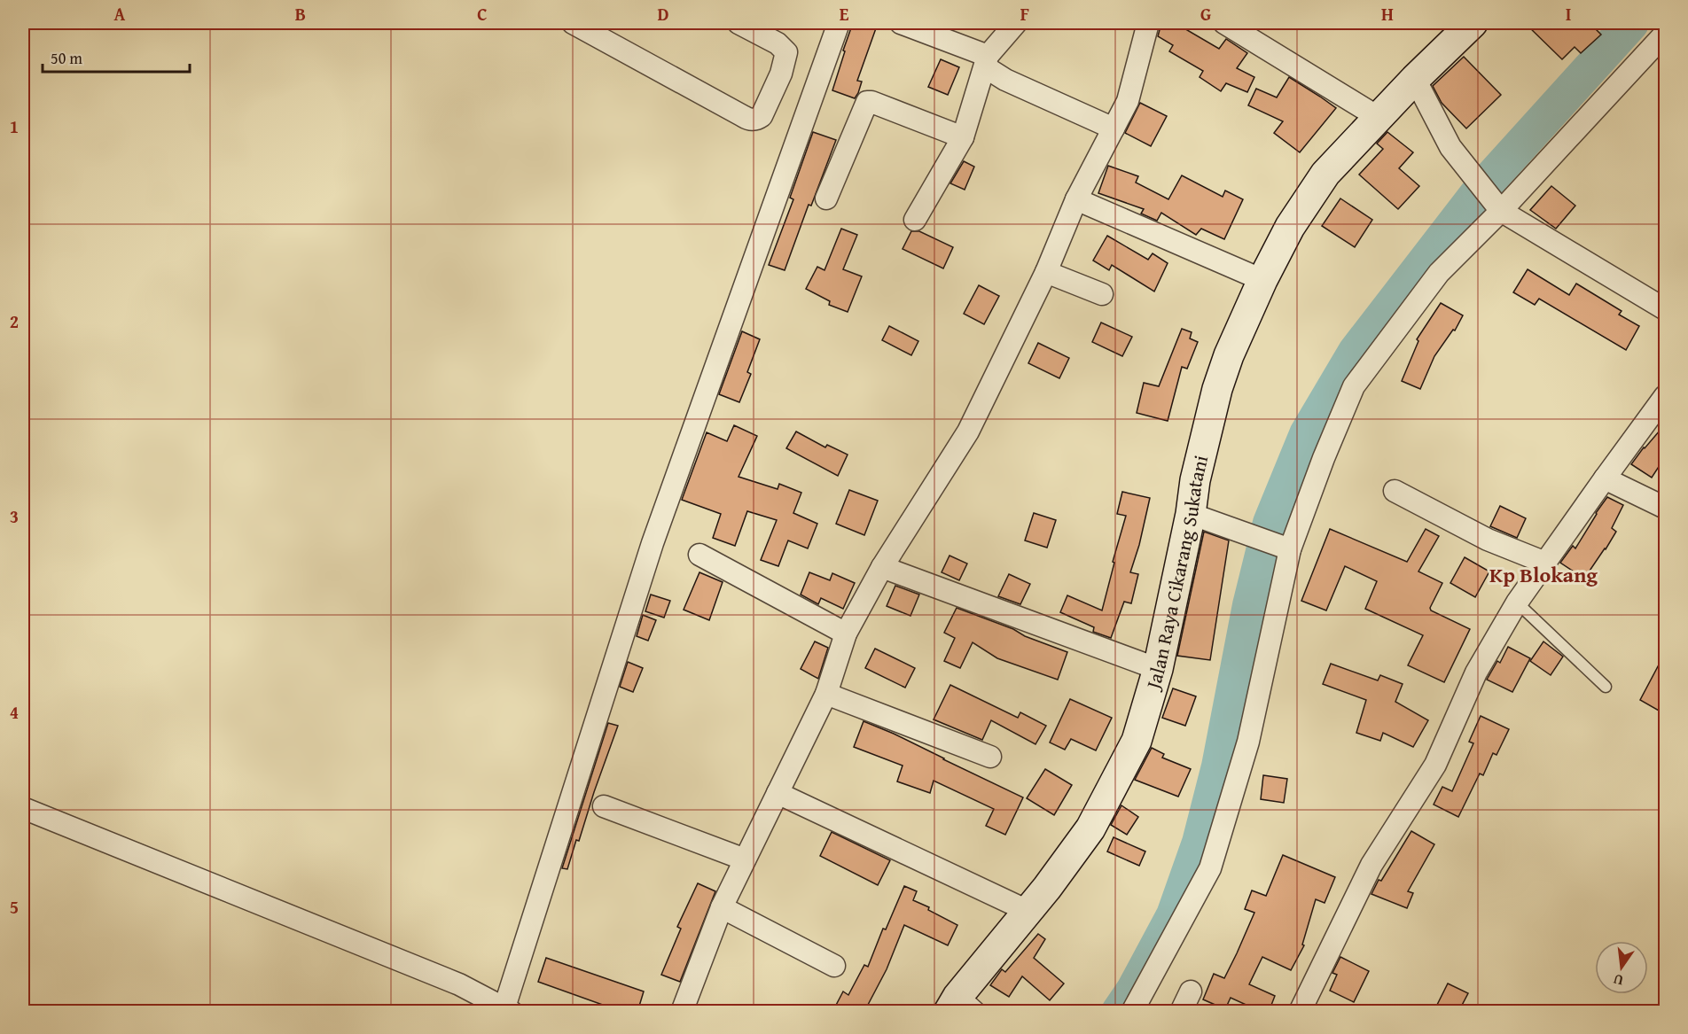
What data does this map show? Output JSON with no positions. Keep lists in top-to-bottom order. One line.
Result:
{"streets":{"main road":["Jalan Raya Cikarang Sukatani"]},"districts":["Kp Blokang"],"scale_bar":"50 m","north":"bottom","grid":{"columns":["A","B","C","D","E","F","G","H","I"],"rows":["1","2","3","4","5"]}}
